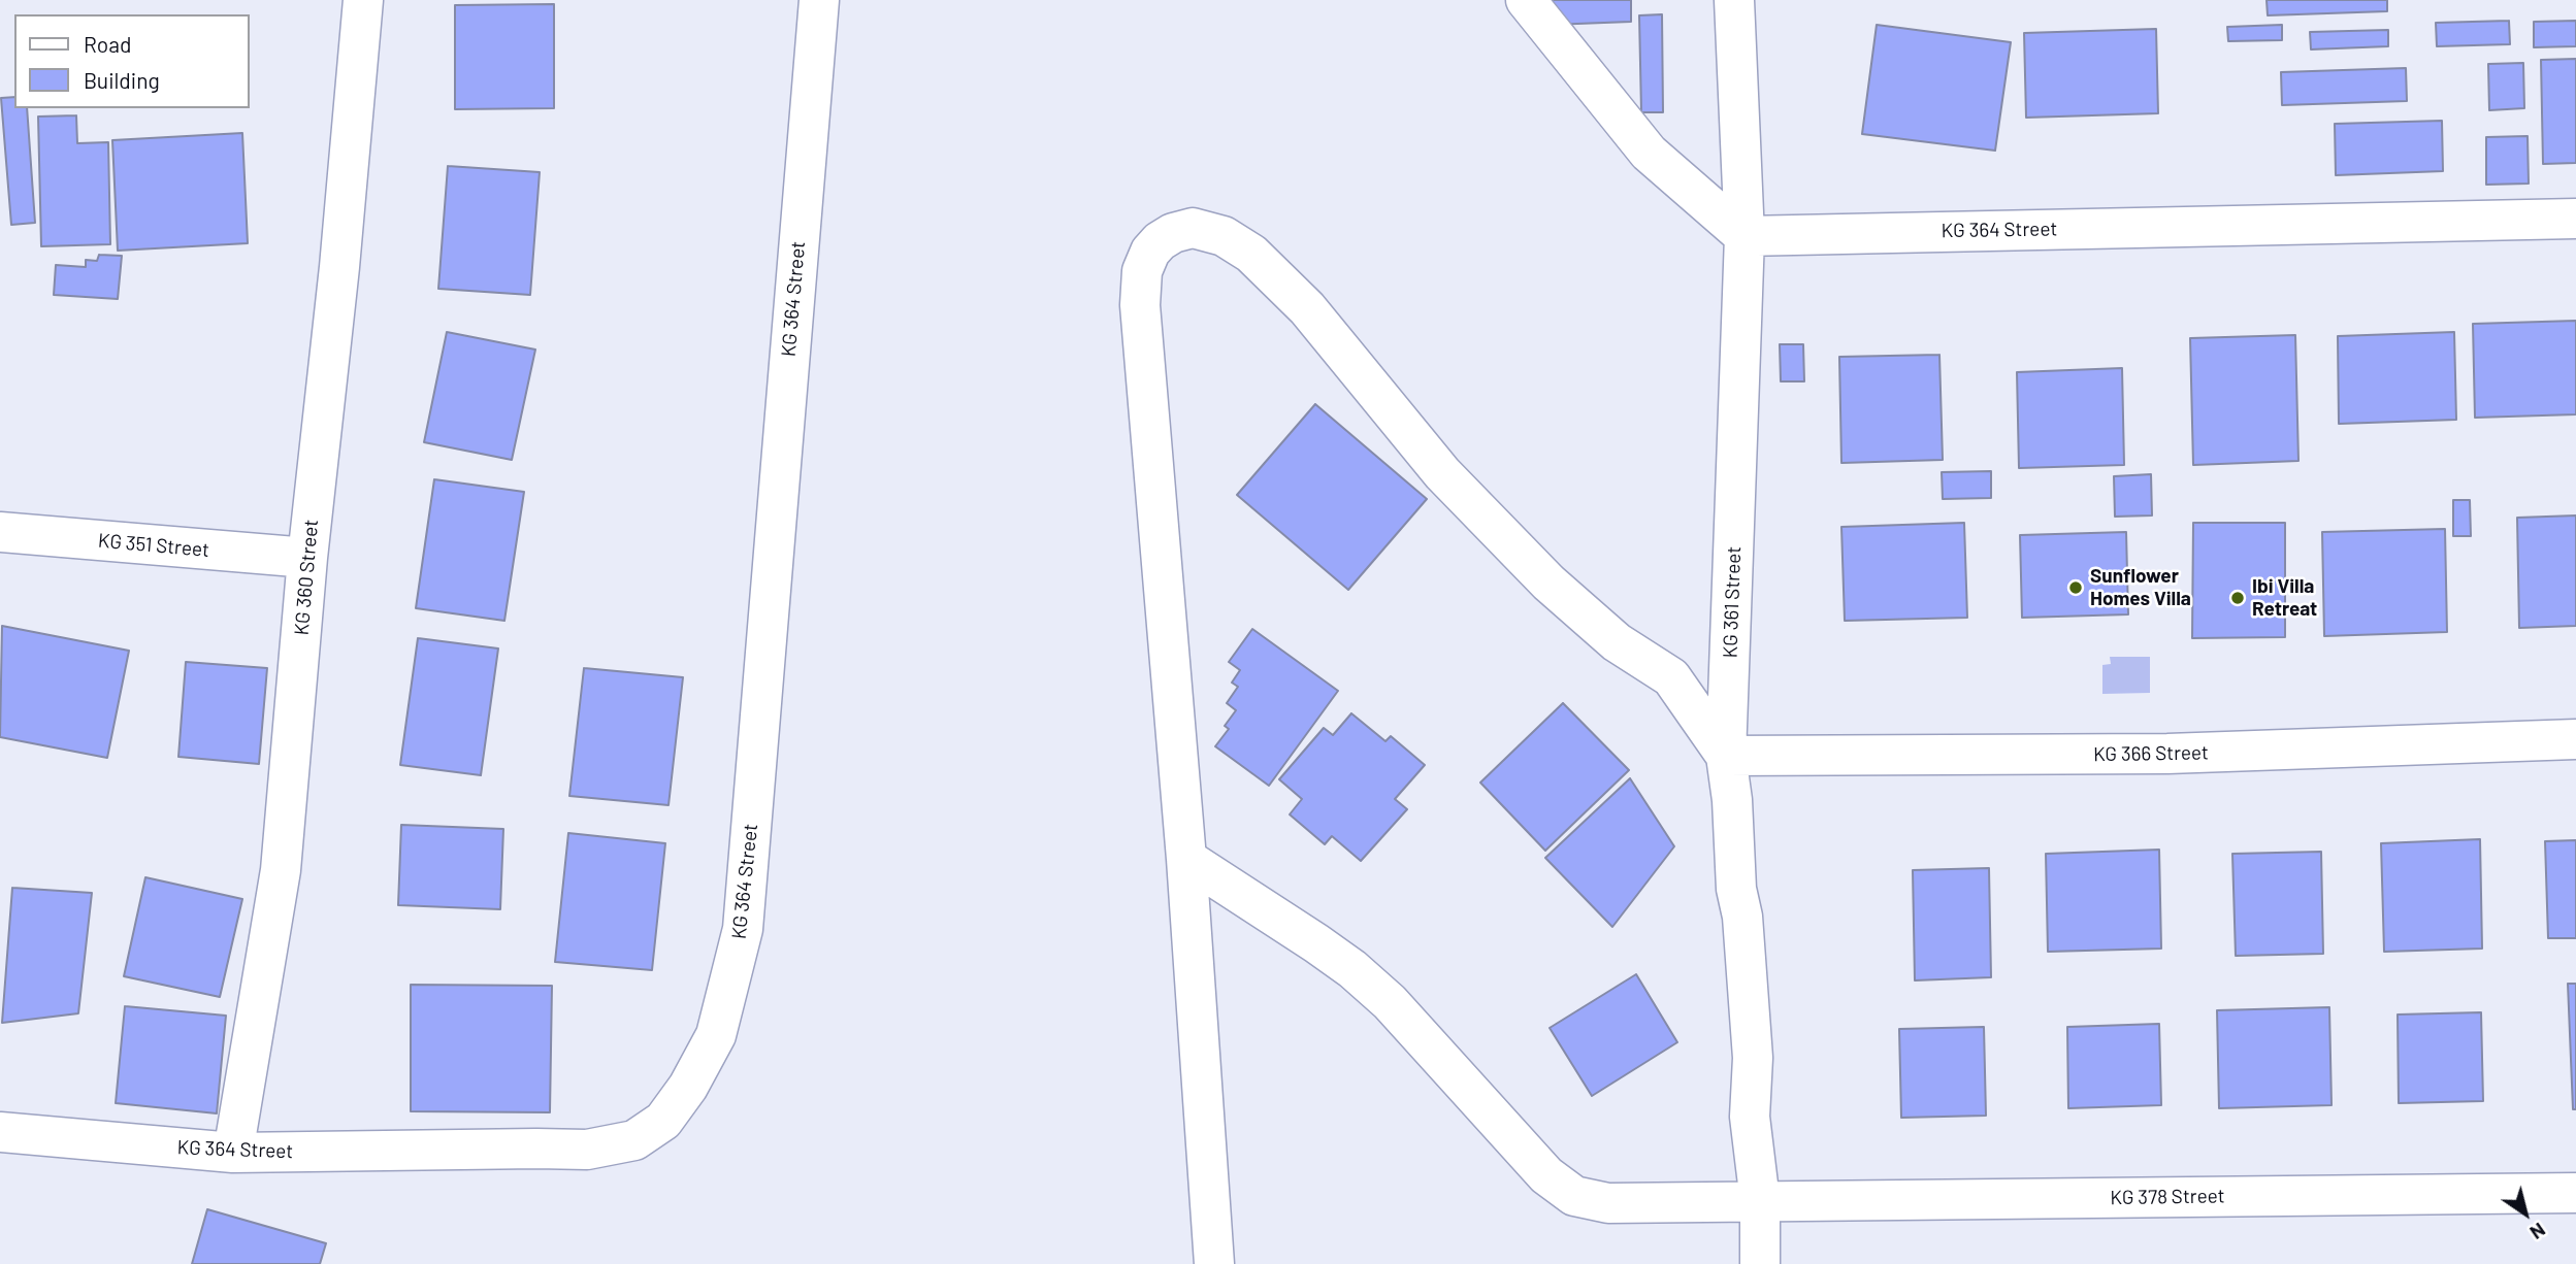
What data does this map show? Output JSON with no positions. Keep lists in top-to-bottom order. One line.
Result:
{"streets":{"street":["KG 364 Street","KG 351 Street","KG 360 Street","KG 361 Street","KG 366 Street","KG 378 Street"]},"crossings":[["KG 364 Street","KG 360 Street"],["KG 364 Street","KG 361 Street"],["KG 351 Street","KG 360 Street"],["KG 361 Street","KG 366 Street"],["KG 361 Street","KG 378 Street"]],"places":["Sunflower Homes Villa","Ibi Villa Retreat"],"legend":["Road","Building"],"north":"bottom right"}
